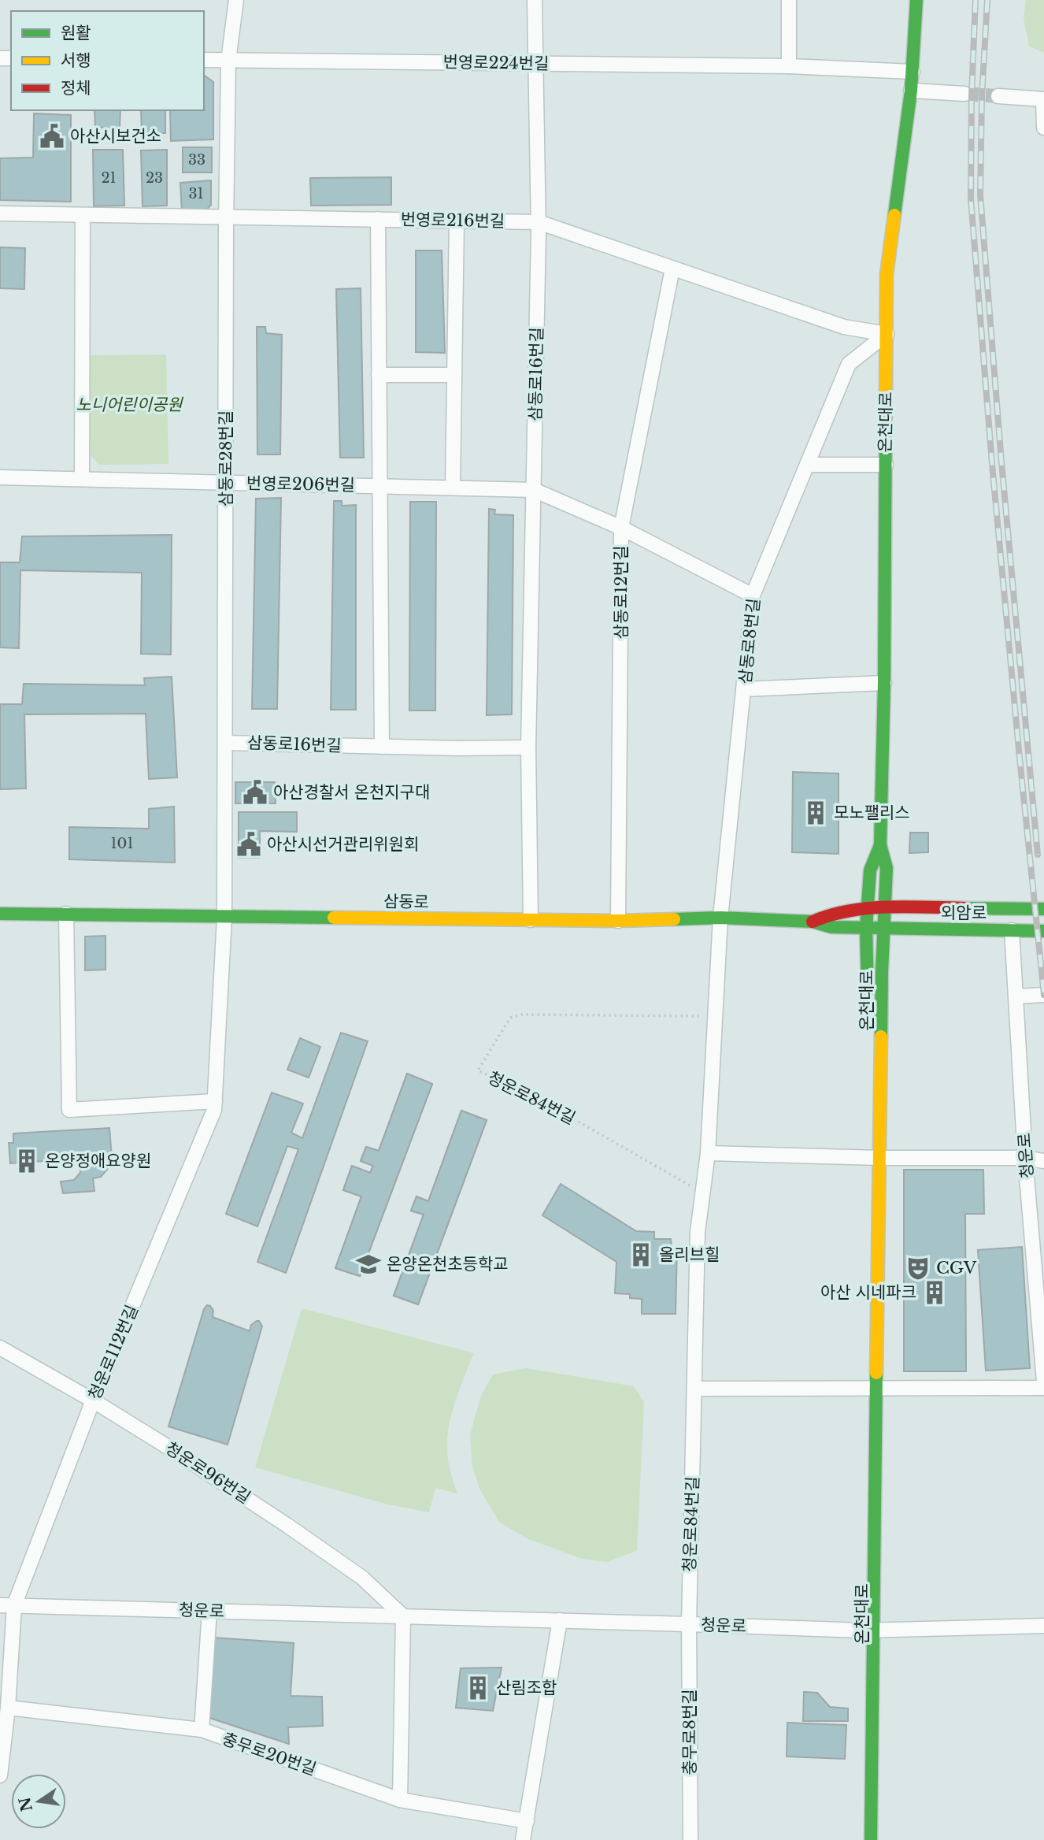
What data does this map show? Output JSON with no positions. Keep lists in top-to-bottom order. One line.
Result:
{"streets":{"main road":["온천대로","삼동로","외암로"],"street":["번영로224번길","번영로216번길","삼동로16번길","삼동로28번길","번영로206번길","삼동로12번길","삼동로8번길","청운로84번길","청운로","청운로112번길","청운로96번길","충무로8번길","충무로20번길"]},"crossings":[["번영로224번길","삼동로16번길"],["번영로224번길","온천대로"],["번영로224번길","삼동로28번길"],["번영로216번길","삼동로16번길"],["번영로216번길","온천대로"],["번영로216번길","삼동로28번길"],["번영로216번길","삼동로12번길"],["번영로216번길","삼동로8번길"],["삼동로16번길","삼동로28번길"],["삼동로16번길","번영로206번길"],["삼동로16번길","삼동로"],["온천대로","삼동로8번길"],["온천대로","삼동로"],["온천대로","외암로"],["온천대로","청운로"],["삼동로28번길","번영로206번길"],["삼동로28번길","삼동로"],["삼동로28번길","청운로112번길"],["번영로206번길","삼동로12번길"],["번영로206번길","삼동로8번길"],["삼동로12번길","삼동로"],["삼동로8번길","삼동로"],["삼동로8번길","청운로84번길"],["삼동로","외암로"],["삼동로","청운로84번길"],["삼동로","청운로112번길"],["외암로","청운로"],["청운로84번길","청운로"],["청운로84번길","충무로8번길"],["청운로","청운로112번길"],["청운로","청운로96번길"],["청운로","충무로8번길"],["청운로112번길","청운로96번길"],["청운로112번길","충무로20번길"]],"parks":["노니어린이공원"],"places":{"public building":["아산시보건소","아산경찰서 온천지구대","아산시선거관리위원회"],"building":["모노팰리스","온양정애요양원","올리브힐","아산 시네파크","산림조합"],"school or university":["온양온천초등학교"],"theatre":["CGV"]},"house_numbers":["33","21","23","31","101"],"legend":["원활","서행","정체"],"north":"left"}
